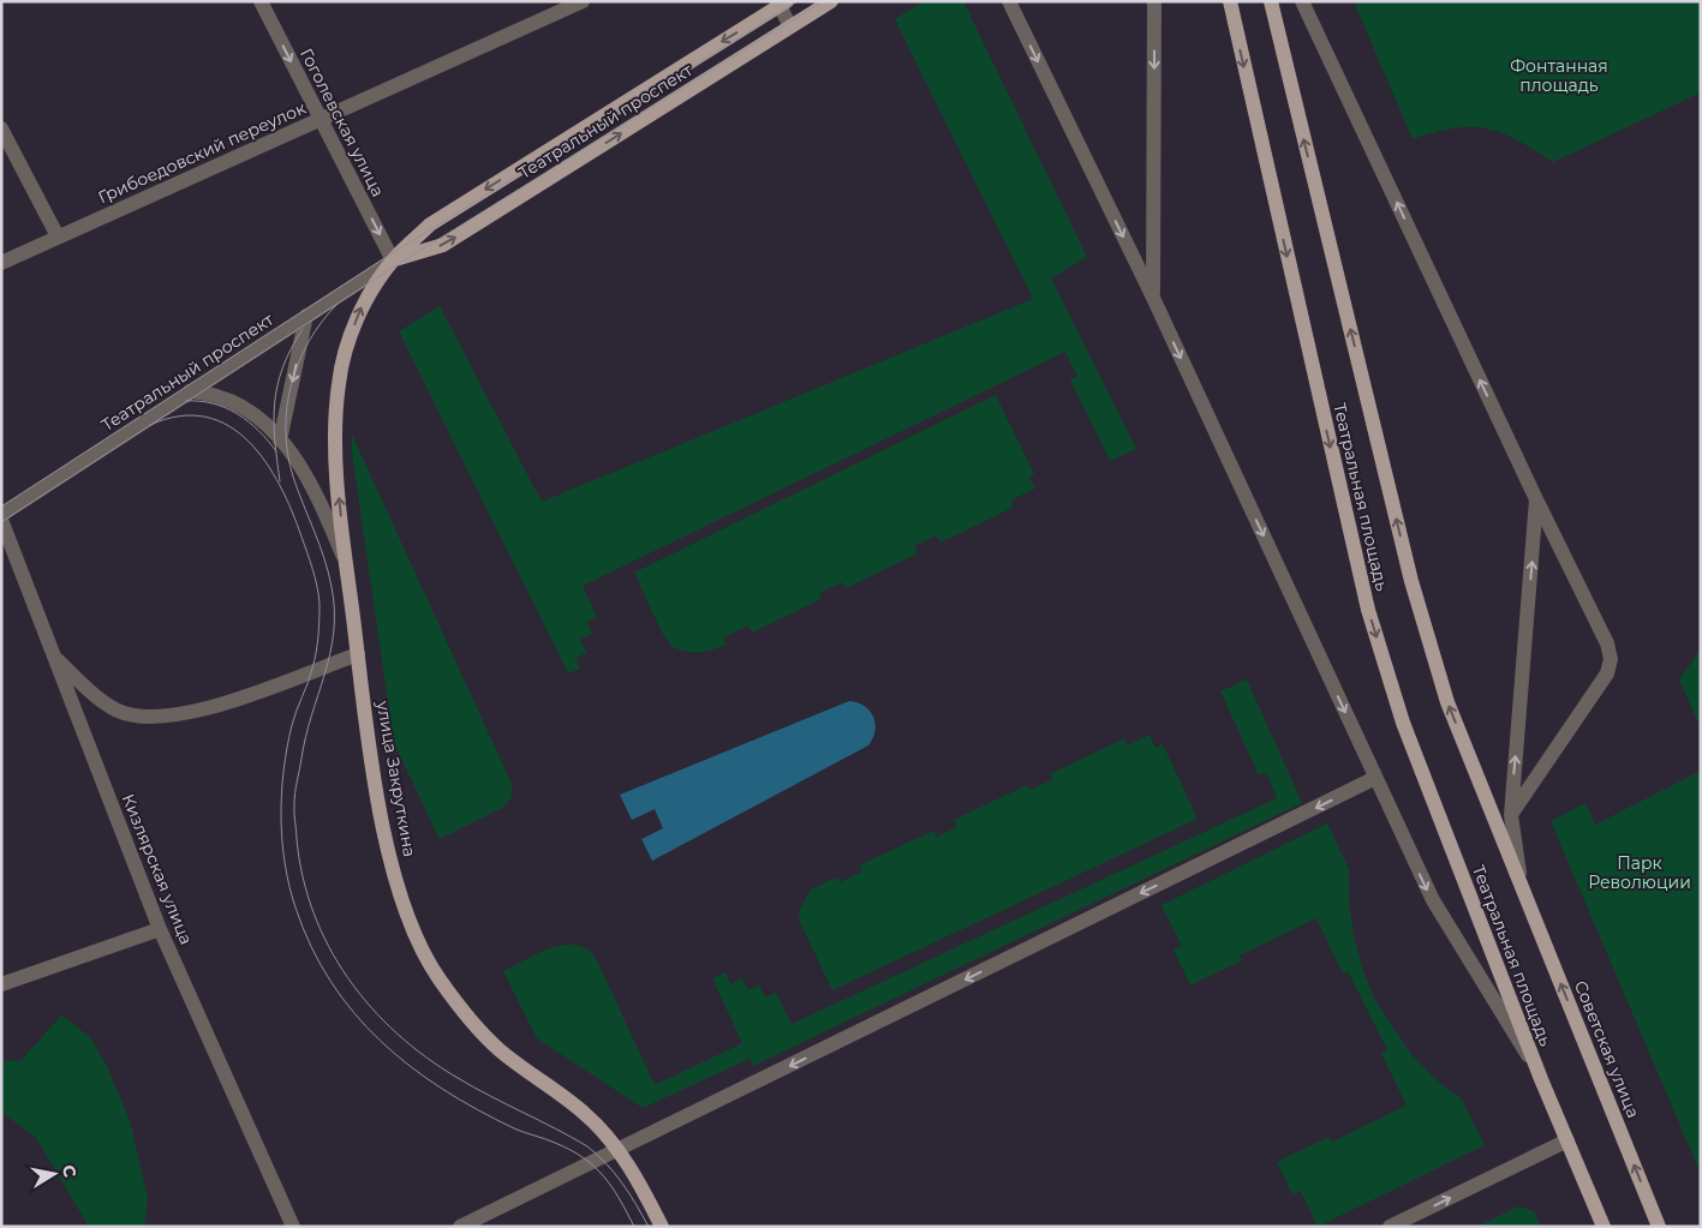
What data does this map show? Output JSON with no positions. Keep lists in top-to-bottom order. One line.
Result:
{"streets":{"main road":["Театральный проспект","Театральная площадь","улица Закруткина","Советская улица"],"street":["Гоголевская улица","Грибоедовский переулок","Кизлярская улица"]},"crossings":[["Театральный проспект","Гоголевская улица"],["Театральный проспект","улица Закруткина"],["Гоголевская улица","Грибоедовский переулок"],["Гоголевская улица","улица Закруткина"],["Театральная площадь","Советская улица"]],"one_way":["Гоголевская улица"],"parks":["Фонтанная площадь","Парк Революции"],"north":"right"}
